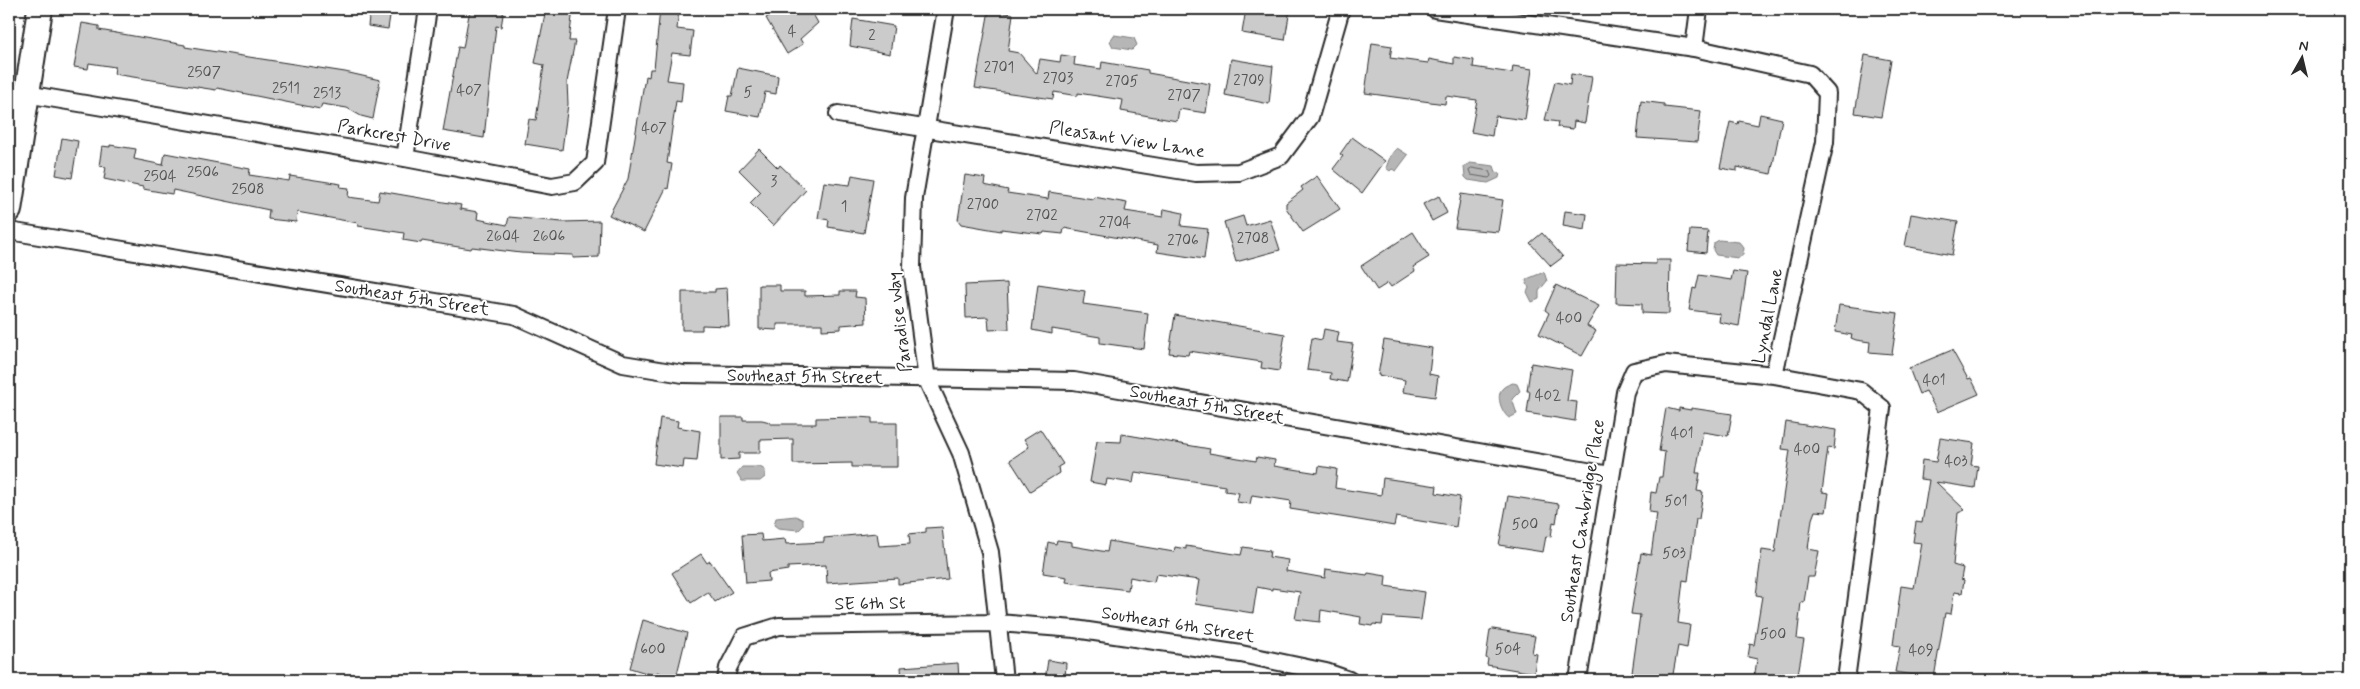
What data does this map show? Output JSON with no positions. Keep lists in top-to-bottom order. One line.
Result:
{"streets":{"street":["Parkcrest Drive","Pleasant View Lane","Southeast 5th Street","Lyndal Lane","Paradise Way","Southeast Cambridge Place","SE 6th St","Southeast 6th Street"]},"crossings":[["Pleasant View Lane","Paradise Way"],["Southeast 5th Street","Paradise Way"],["Southeast 5th Street","Southeast Cambridge Place"],["Lyndal Lane","Southeast Cambridge Place"],["Paradise Way","SE 6th St"],["Paradise Way","Southeast 6th Street"],["SE 6th St","Southeast 6th Street"]],"house_numbers":["4","2","2701","2507","2703","2709","2705","2511","407","5","2513","2707","407","2506","2504","3","2508","2700","1","2702","2704","2604","2606","2708","2706","400","401","402","401","400","403","501","500","503","500","600","504","409"],"north":"top"}
